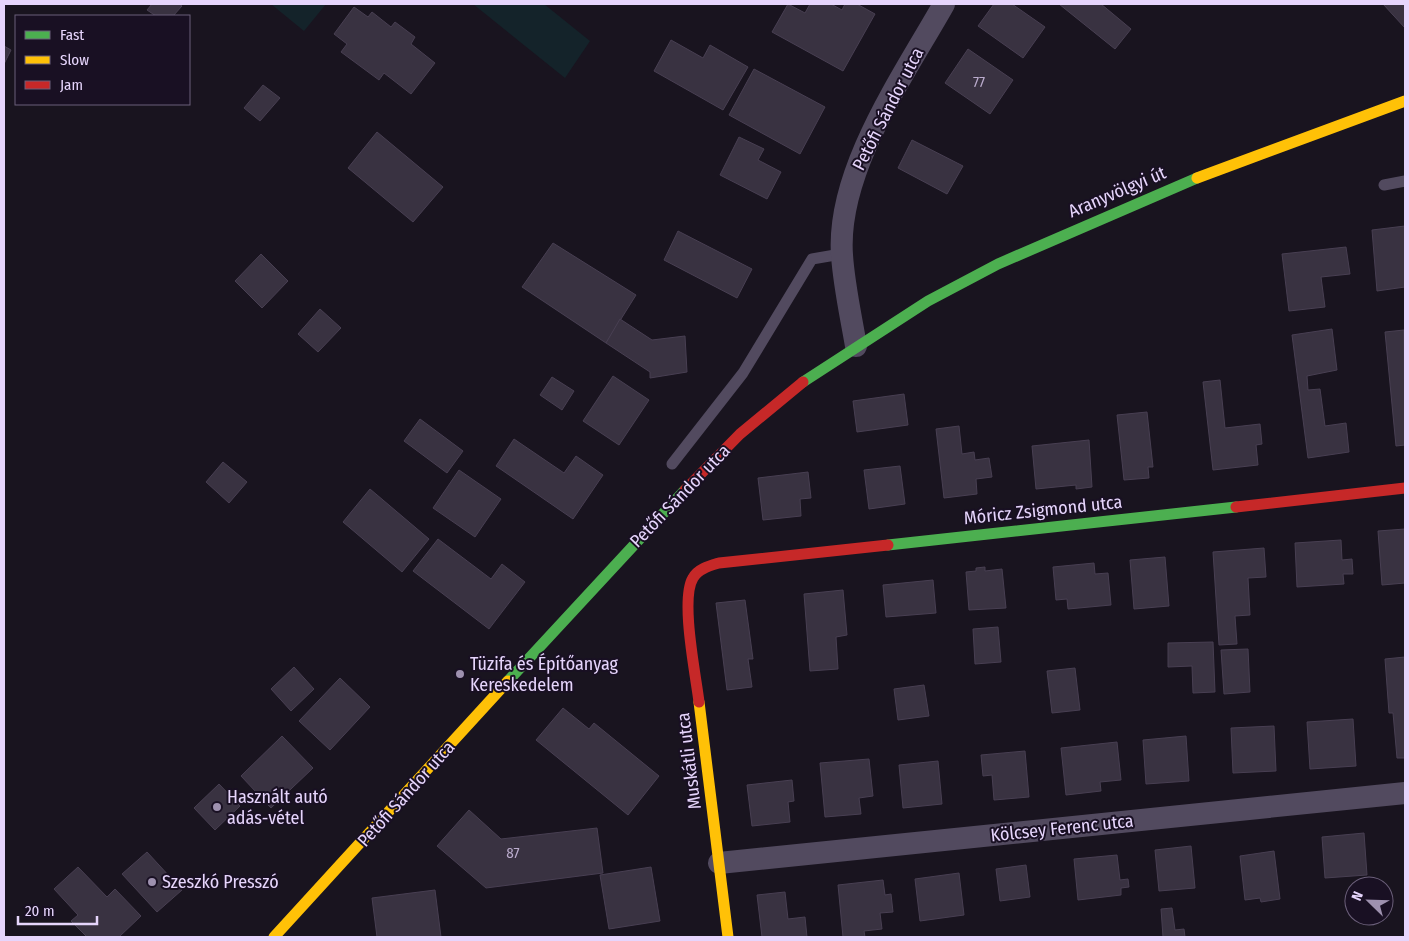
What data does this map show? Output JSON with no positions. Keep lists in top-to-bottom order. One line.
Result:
{"streets":{"street":["Petőfi Sándor utca","Aranyvölgyi út","Móricz Zsigmond utca","Muskátli utca","Kölcsey Ferenc utca"]},"crossings":[["Petőfi Sándor utca","Aranyvölgyi út"],["Móricz Zsigmond utca","Muskátli utca"],["Muskátli utca","Kölcsey Ferenc utca"]],"places":["Tüzifa és Építőanyag Kereskedelem","Használt autó adás-vétel","Szeszkó Presszó"],"house_numbers":["77","87"],"legend":["Fast","Slow","Jam"],"scale_bar":"20 m","north":"top left"}
